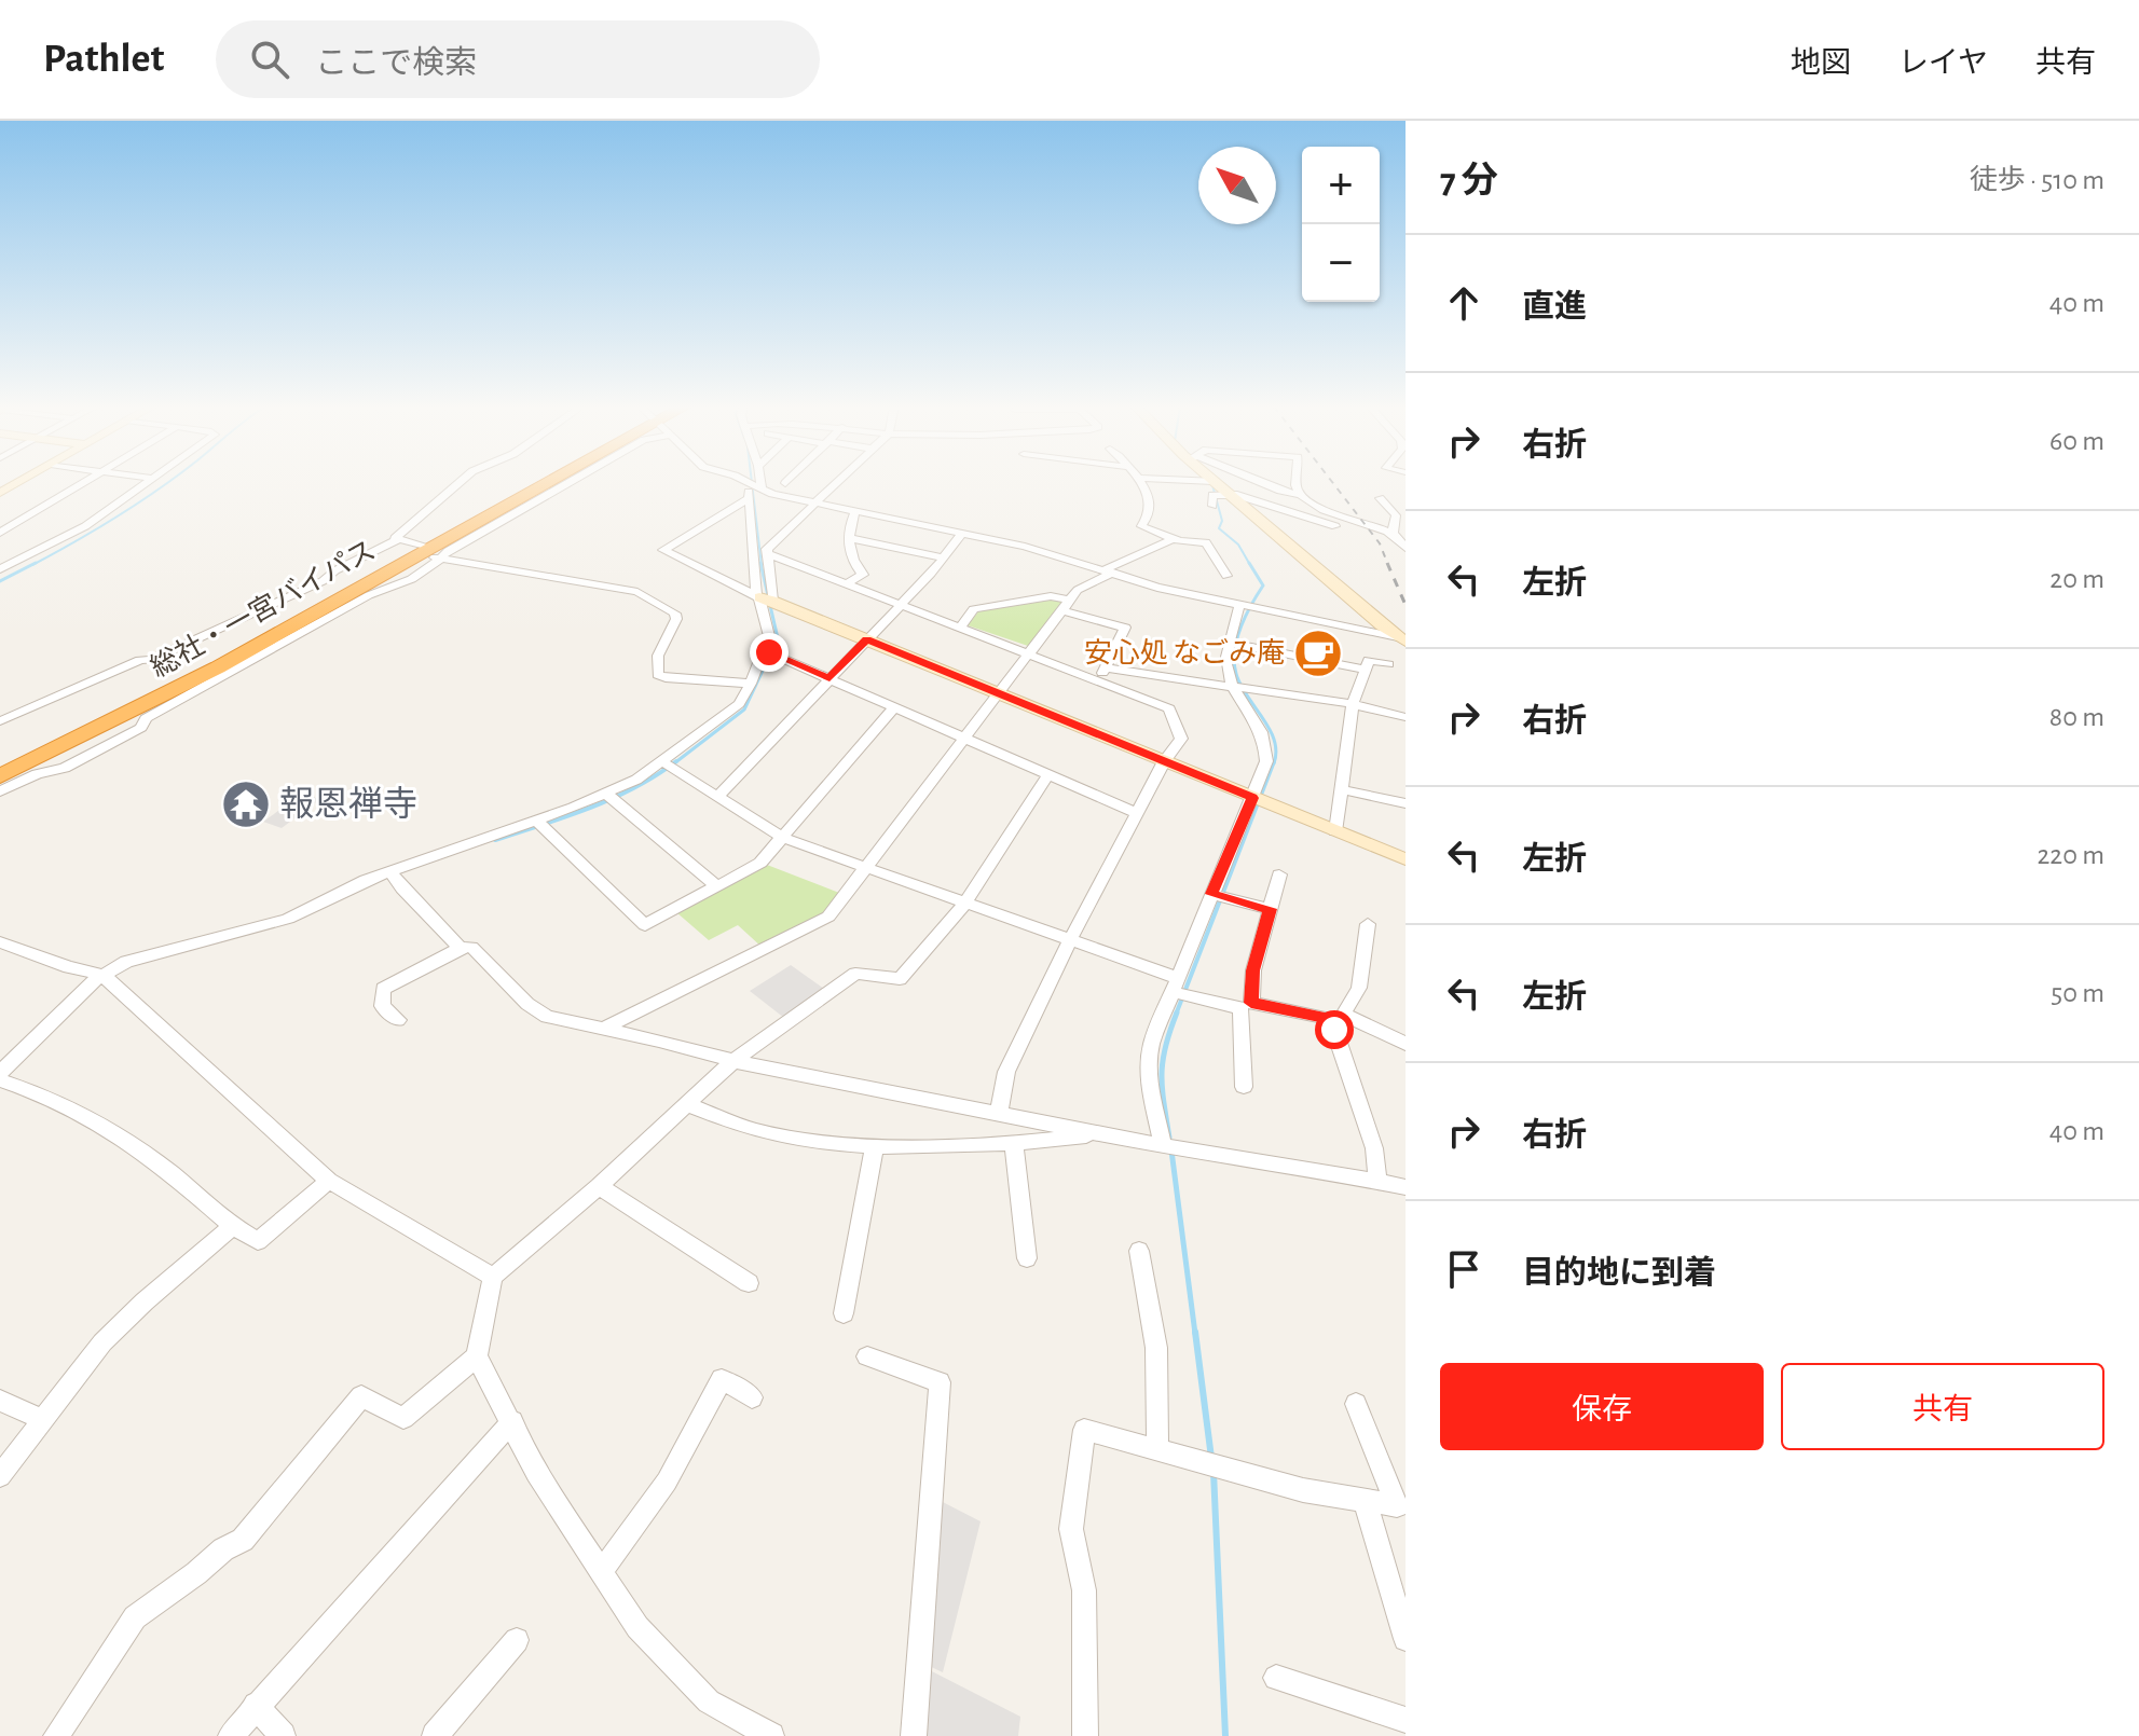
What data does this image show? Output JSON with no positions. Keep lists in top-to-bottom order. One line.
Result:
{"streets":{"highway":["総社・一宮バイパス"]},"places":{"cafe":["安心処 なごみ庵"],"temple":["報恩禅寺"]},"north":"top left","page":{"header":"Pathlet","search":"ここで検索","nav":["地図","レイヤ","共有"],"heading":["7 分","徒歩 · 510 m"],"map_buttons":["+","−"],"list":[["直進","40 m"],["右折","60 m"],["左折","20 m"],["右折","80 m"],["左折","220 m"],["左折","50 m"],["右折","40 m"],"目的地に到着"],"buttons":["保存","共有"]}}
